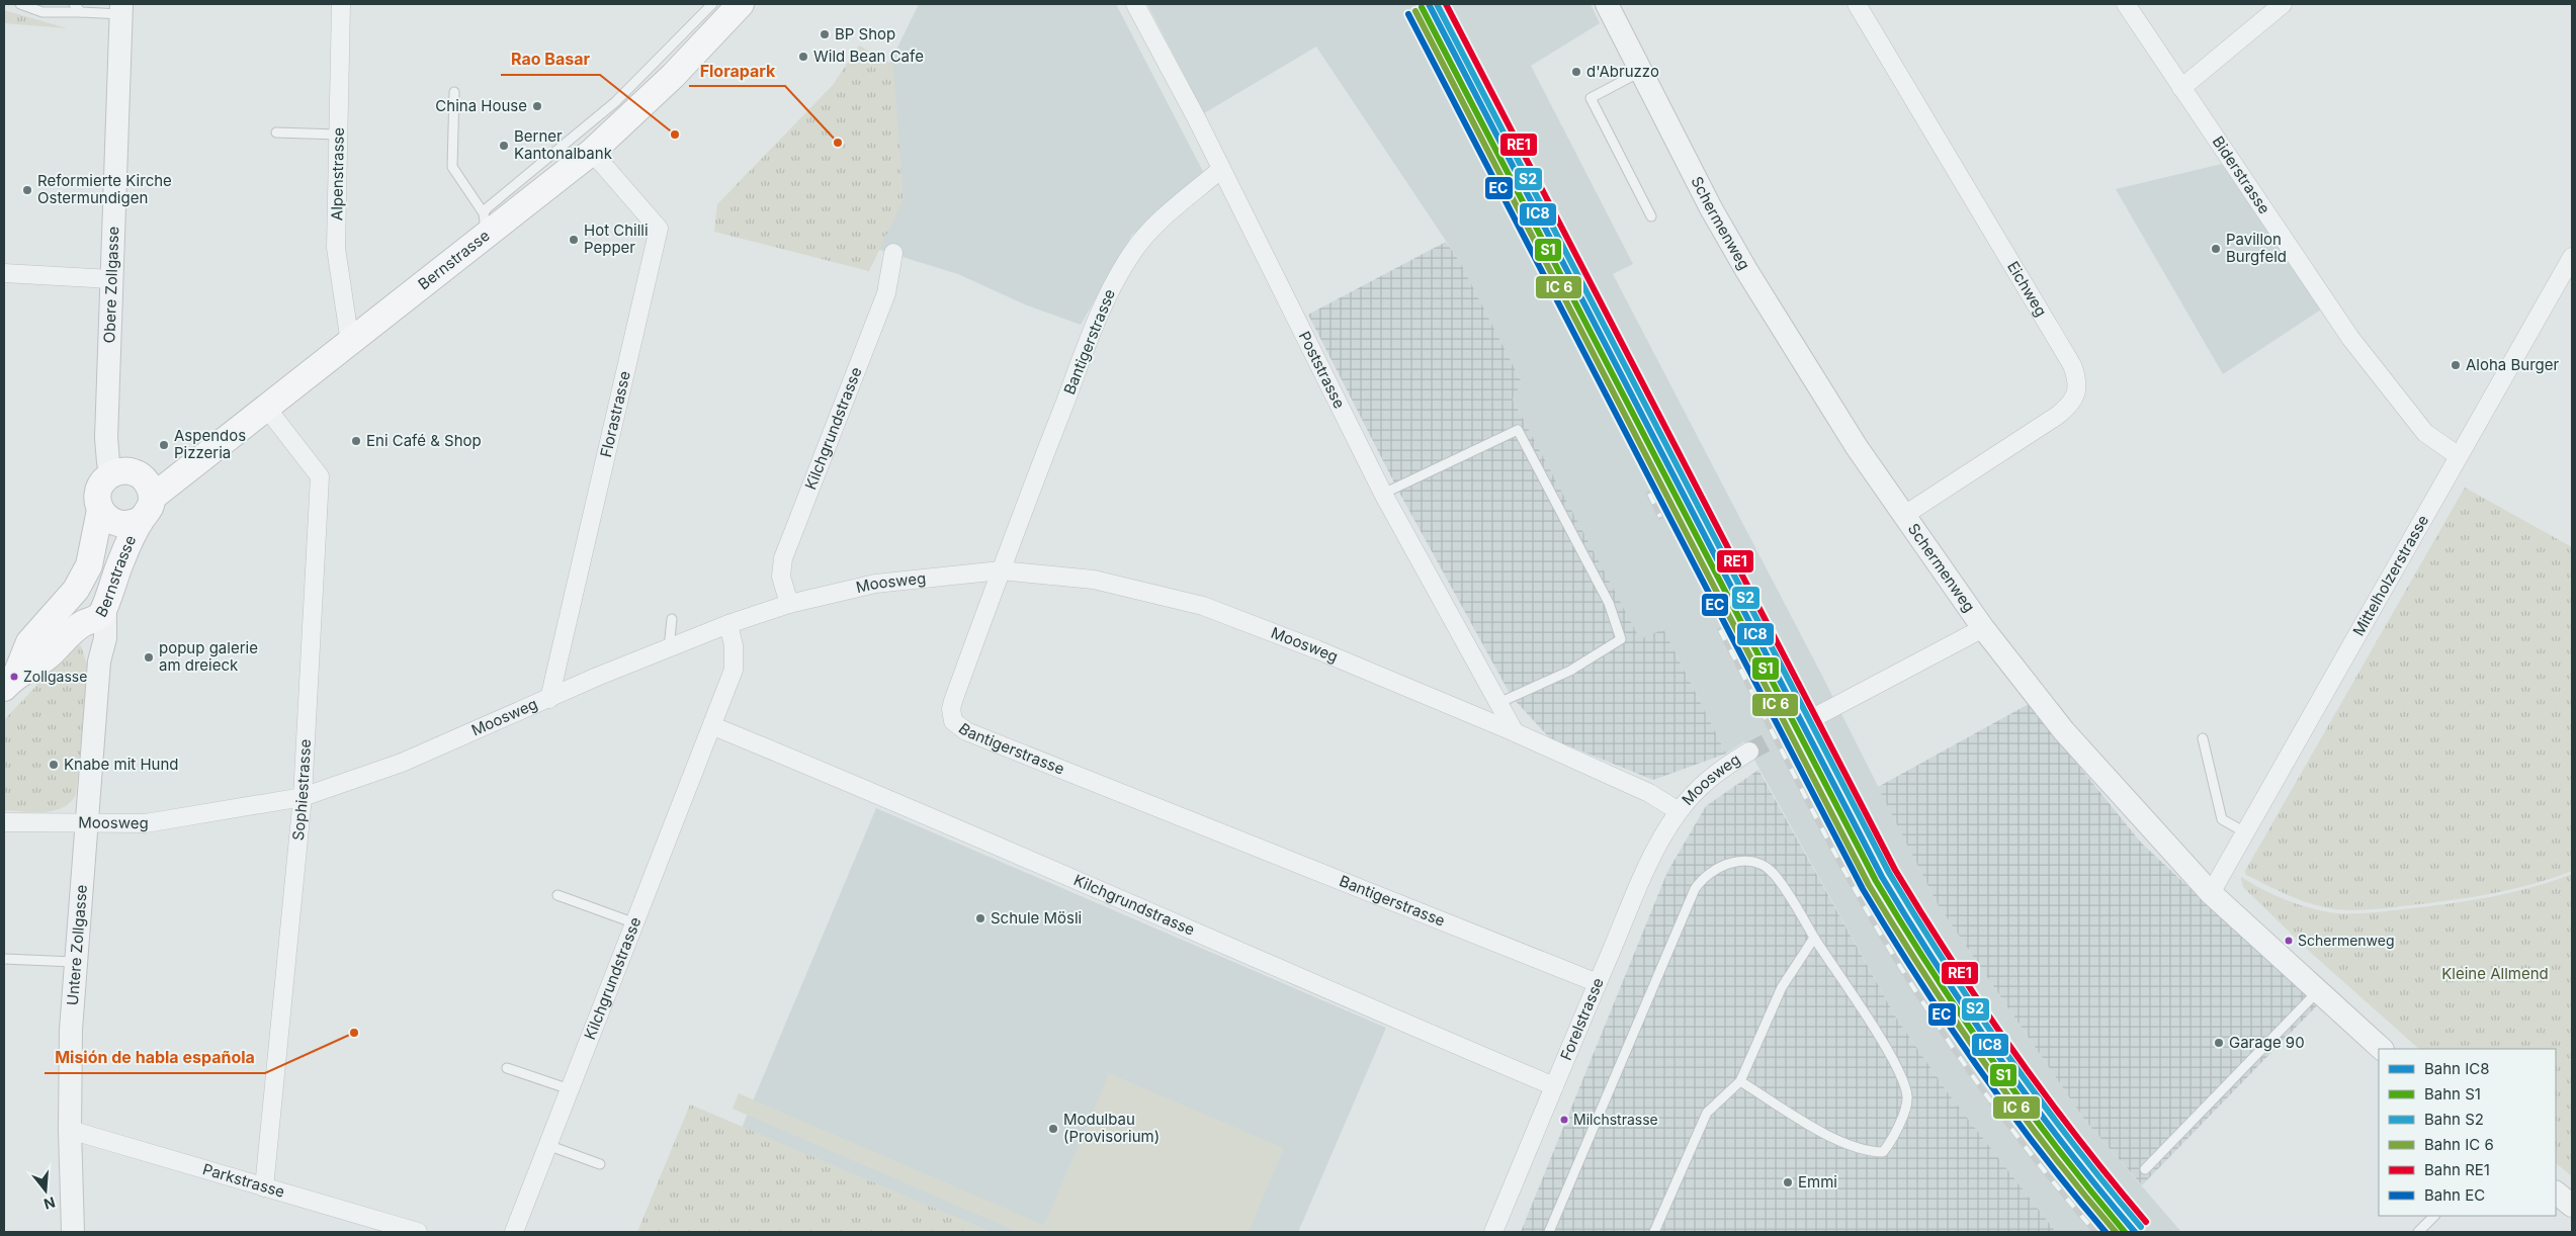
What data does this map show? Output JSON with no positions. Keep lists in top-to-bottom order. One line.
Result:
{"streets":{"main road":["Bernstrasse"],"street":["Alpenstrasse","Biderstrasse","Schermenweg","Obere Zollgasse","Eichweg","Bantigerstrasse","Poststrasse","Florastrasse","Kilchgrundstrasse","Mittelholzerstrasse","Moosweg","Sophiestrasse","Untere Zollgasse","Forelstrasse","Parkstrasse"]},"crossings":[["Alpenstrasse","Bernstrasse"],["Biderstrasse","Mittelholzerstrasse"],["Schermenweg","Eichweg"],["Schermenweg","Mittelholzerstrasse"],["Bernstrasse","Obere Zollgasse"],["Bernstrasse","Florastrasse"],["Bernstrasse","Sophiestrasse"],["Bernstrasse","Untere Zollgasse"],["Bantigerstrasse","Poststrasse"],["Bantigerstrasse","Moosweg"],["Bantigerstrasse","Forelstrasse"],["Poststrasse","Moosweg"],["Florastrasse","Moosweg"],["Kilchgrundstrasse","Moosweg"],["Kilchgrundstrasse","Forelstrasse"],["Moosweg","Sophiestrasse"],["Moosweg","Untere Zollgasse"],["Moosweg","Forelstrasse"],["Sophiestrasse","Parkstrasse"],["Untere Zollgasse","Parkstrasse"]],"parks":["Kleine Allmend"],"places":["BP Shop","Wild Bean Cafe","d'Abruzzo","China House","Rao Basar","Florapark","Berner Kantonalbank","Reformierte Kirche Ostermundigen","Hot Chilli Pepper","Pavillon Burgfeld","Aloha Burger","Eni Café & Shop","Aspendos Pizzeria","popup galerie am dreieck","Zollgasse","Knabe mit Hund","Schule Mösli","Schermenweg","Misión de habla española","Garage 90","Milchstrasse","Modulbau (Provisorium)","Emmi"],"lines":["rail line IC8","rail line S2","rail line RE1","rail line S1","rail line EC"],"legend":["Bahn IC8","Bahn S1","Bahn S2","Bahn IC 6","Bahn RE1","Bahn EC"],"north":"bottom"}
